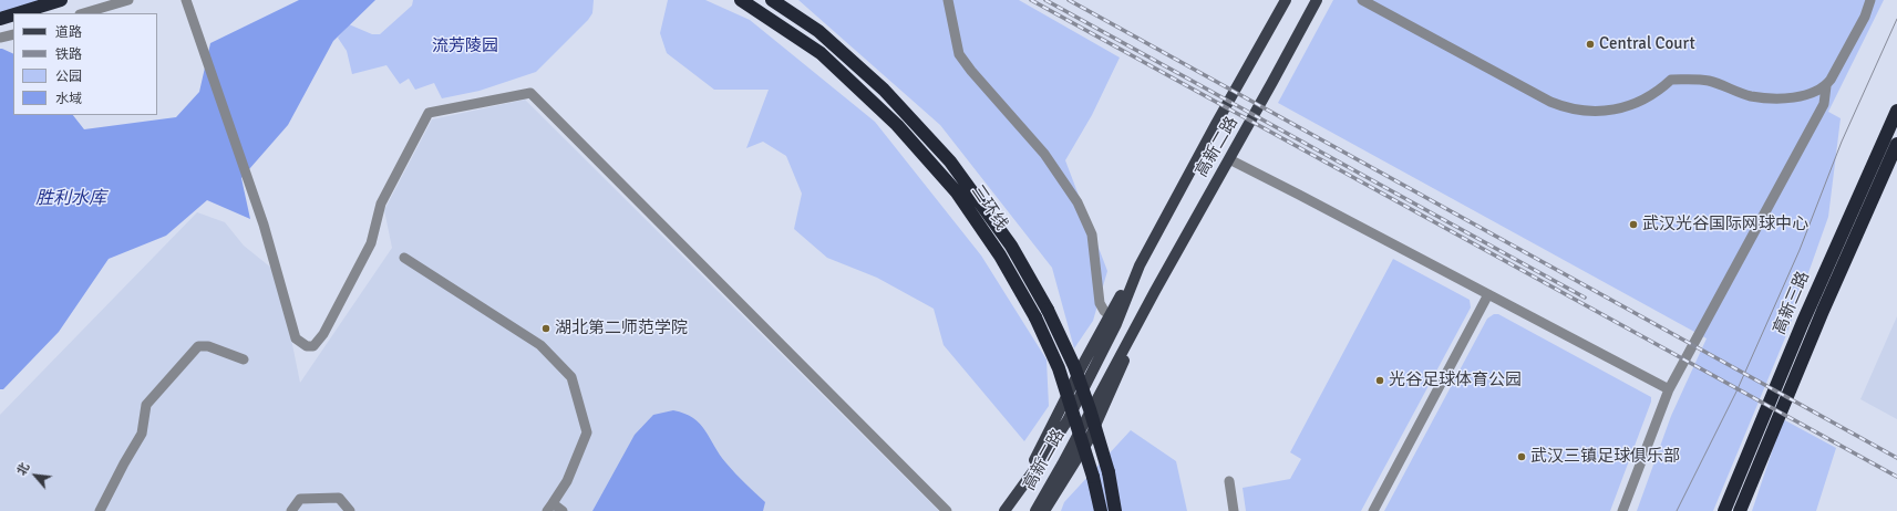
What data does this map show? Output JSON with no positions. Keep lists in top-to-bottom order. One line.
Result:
{"streets":{"highway":["三环线","高新三路"],"main road":["高新二路"]},"water":["胜利水库"],"parks":["流芳陵园"],"places":["Central Court","武汉光谷国际网球中心","湖北第二师范学院","光谷足球体育公园","武汉三镇足球俱乐部"],"legend":["道路","铁路","公园","水域"],"north":"top left"}
